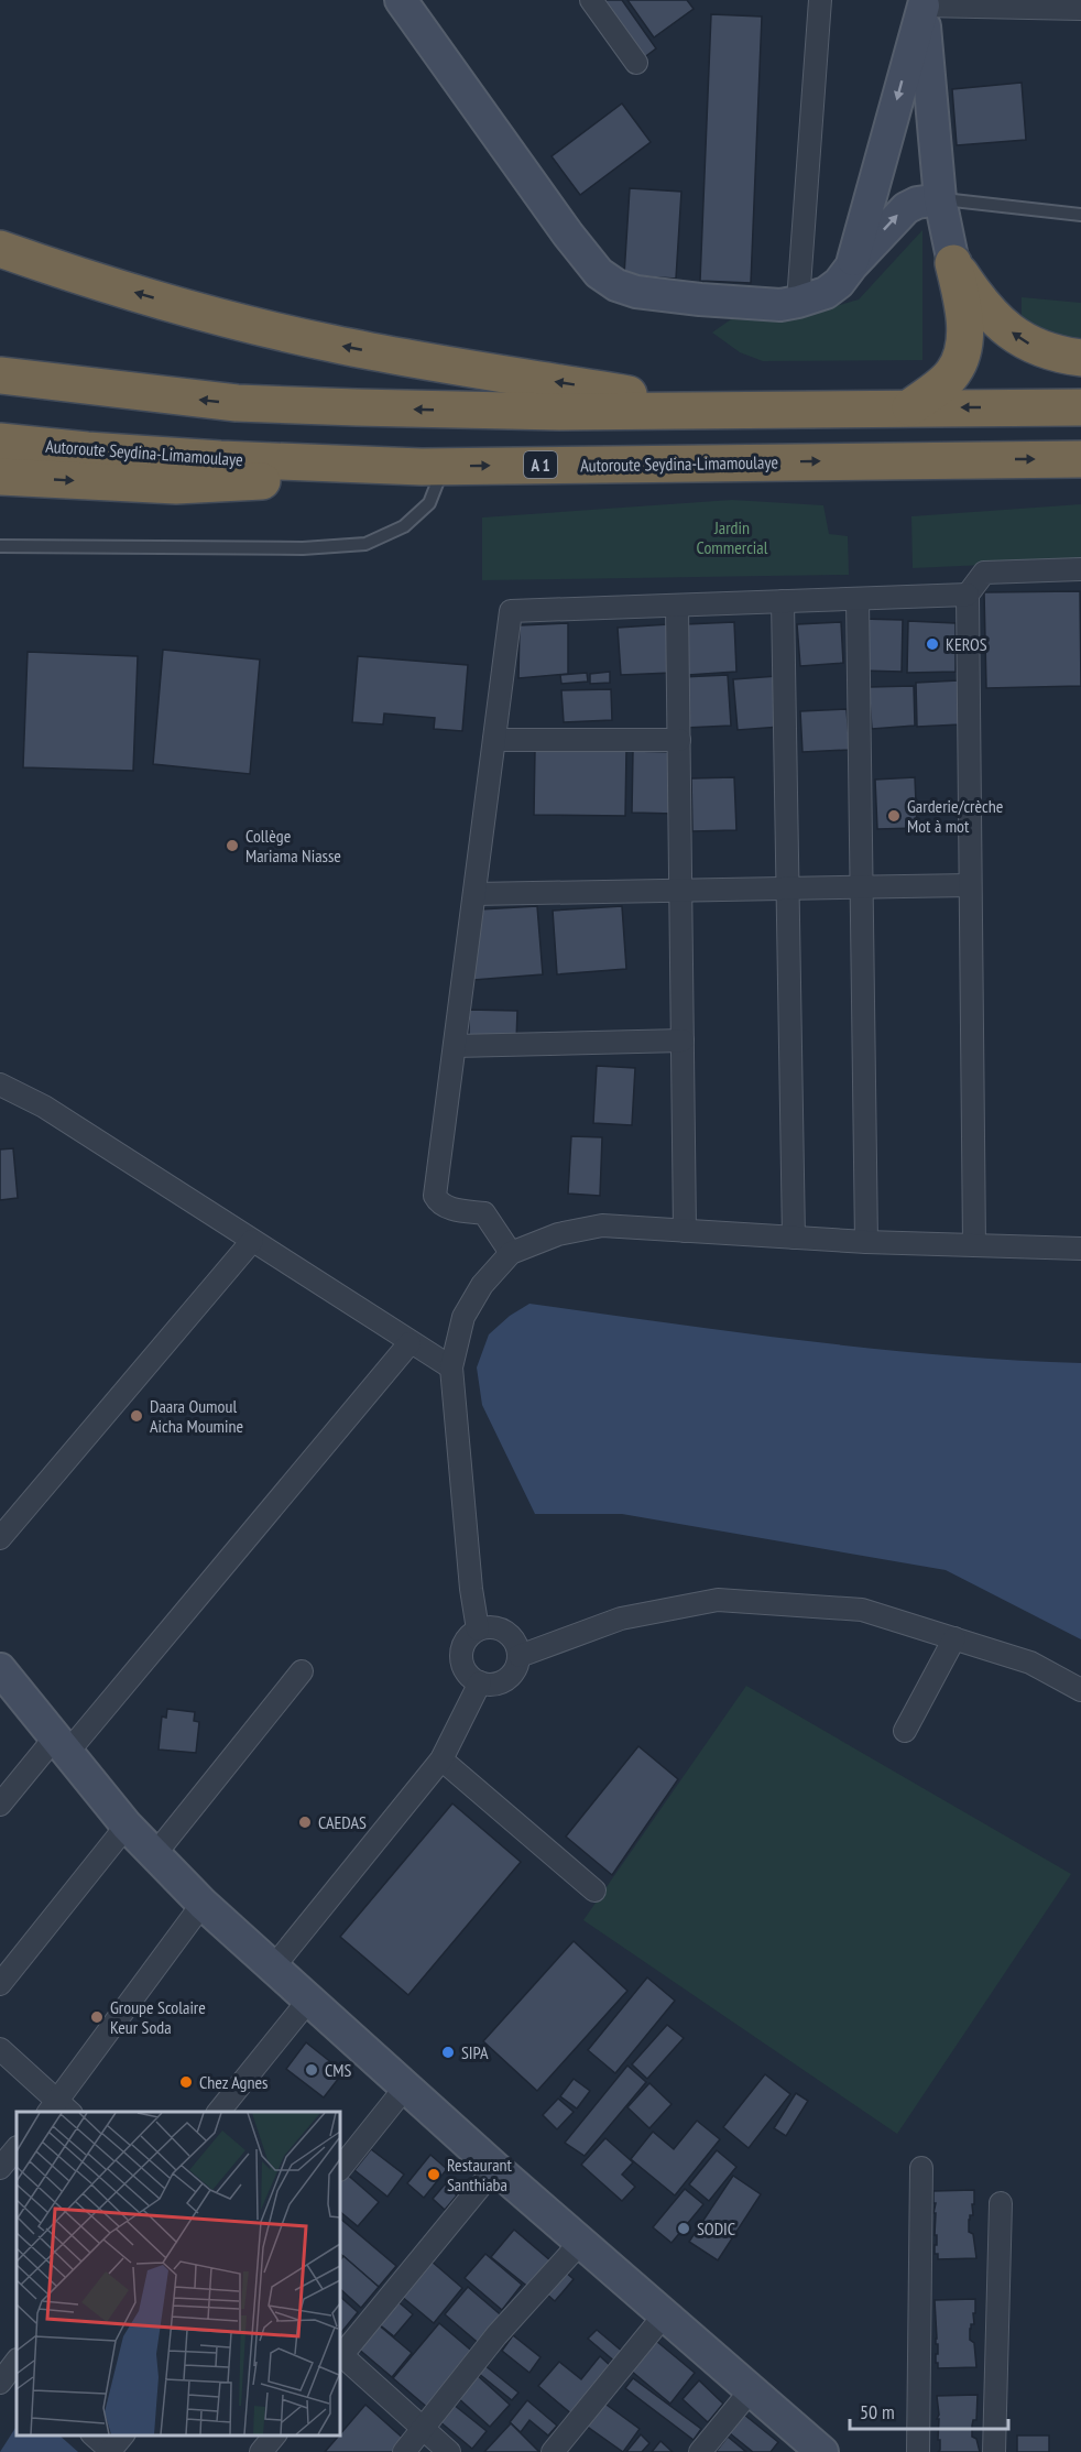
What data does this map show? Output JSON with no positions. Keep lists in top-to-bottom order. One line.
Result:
{"streets":{"highway":["Autoroute Seydina-Limamoulaye","A 1"]},"parks":["Jardin Commercial"],"places":["KEROS","Garderie/crèche Mot à mot","Collège Mariama Niasse","Daara Oumoul Aicha Moumine","CAEDAS","Groupe Scolaire Keur Soda","SIPA","CMS","Chez Agnes","Restaurant Santhiaba","SODIC"],"scale_bar":"50 m"}
